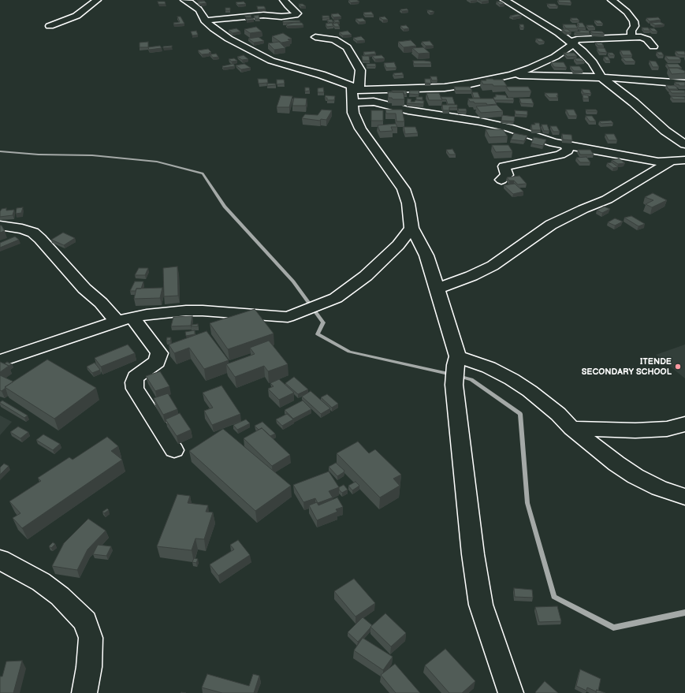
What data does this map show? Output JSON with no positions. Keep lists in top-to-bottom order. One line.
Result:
{"places":["ITENDE SECONDARY SCHOOL"]}
